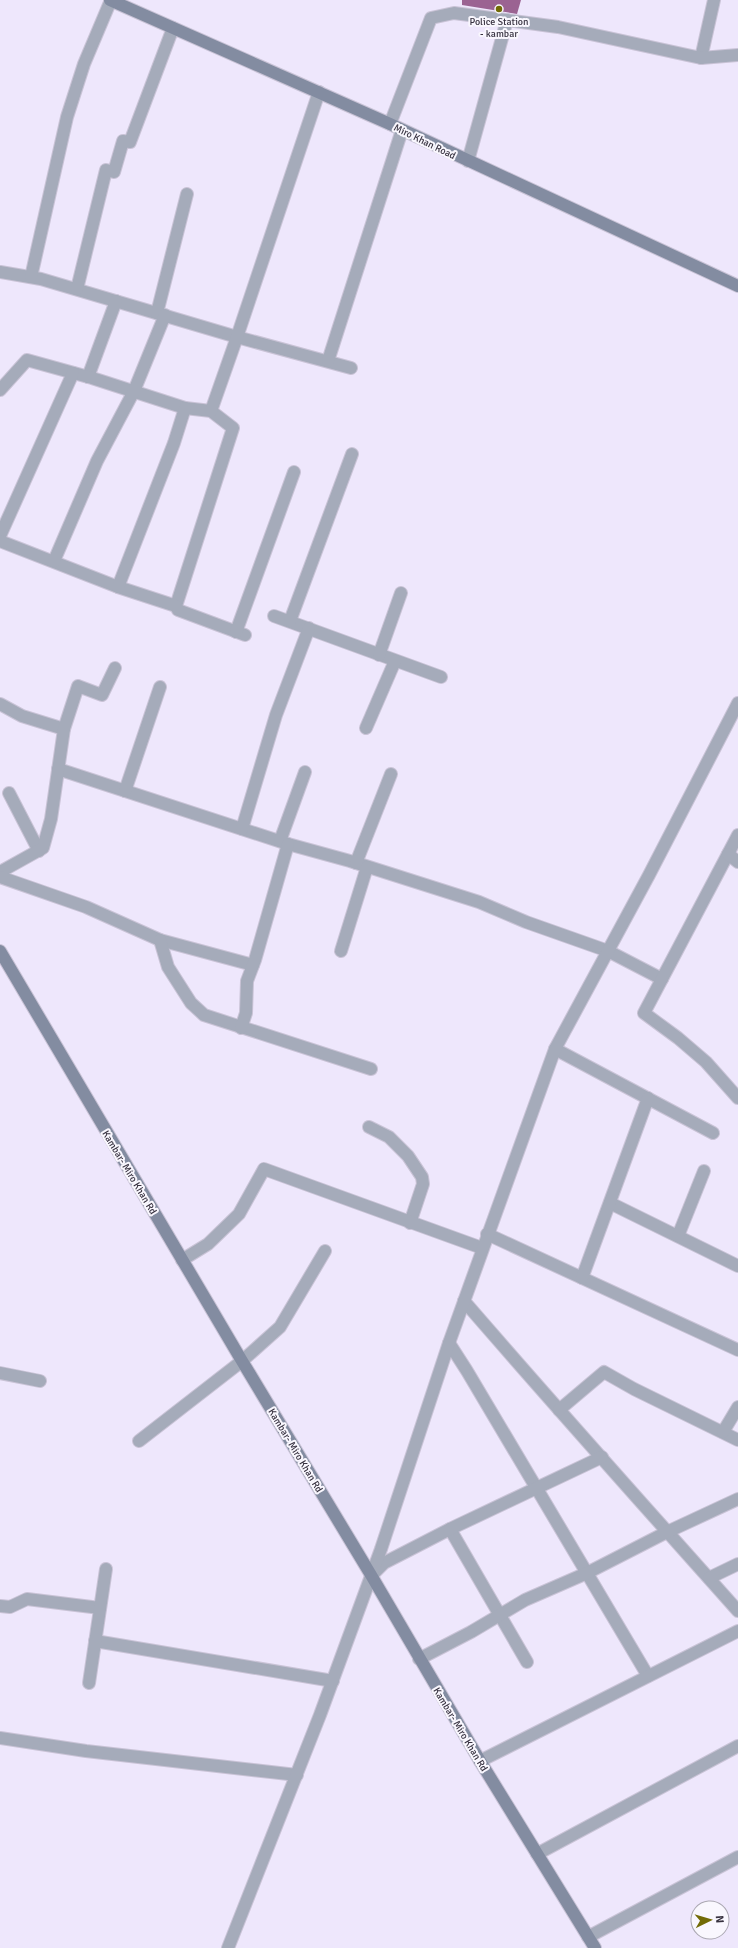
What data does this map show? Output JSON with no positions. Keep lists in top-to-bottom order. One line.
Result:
{"streets":{"main road":["Miro Khan Road","Kambar- Miro Khan Rd"]},"places":["Police Station - kambar"],"north":"right"}
